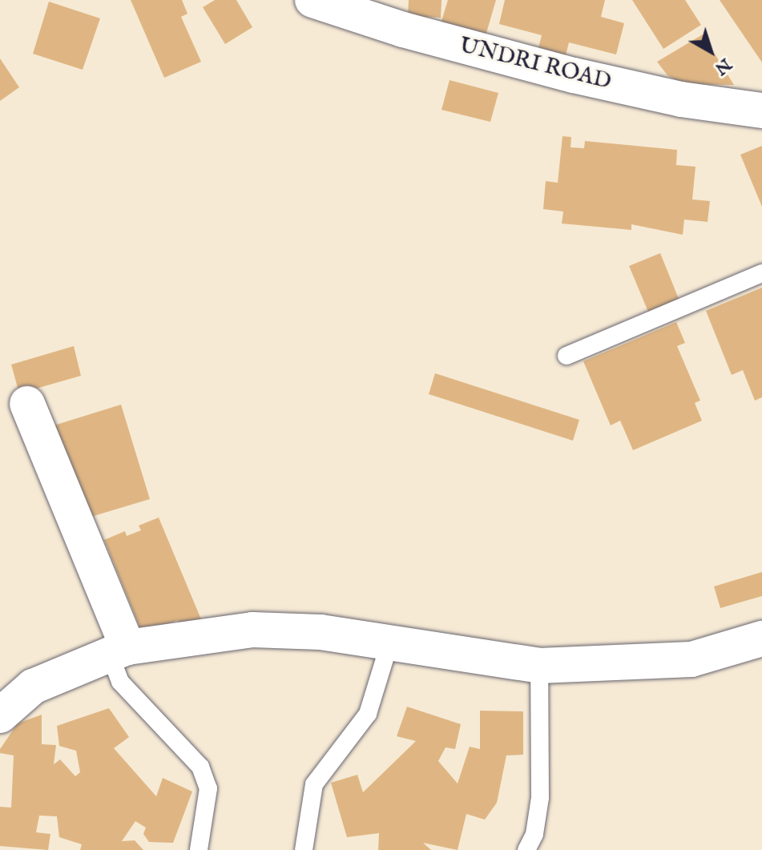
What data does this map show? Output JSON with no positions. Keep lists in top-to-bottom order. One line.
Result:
{"streets":{"street":["UNDRI ROAD"]},"north":"bottom right"}
